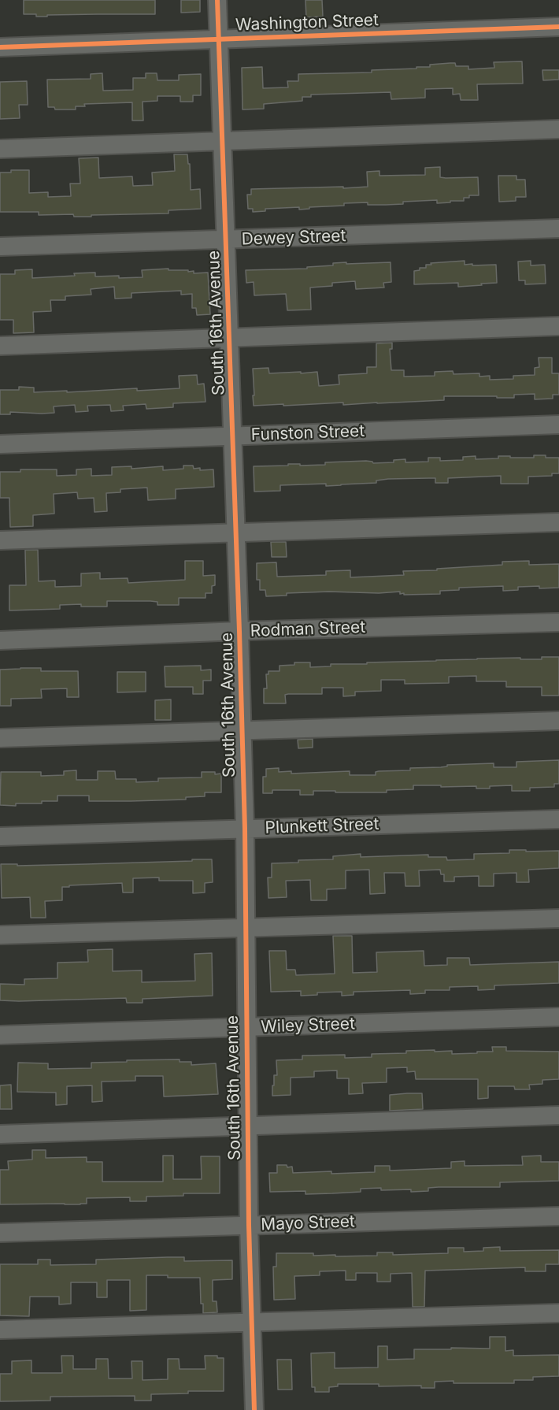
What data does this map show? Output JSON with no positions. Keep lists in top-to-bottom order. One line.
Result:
{"streets":{"street":["Washington Street","Dewey Street","South 16th Avenue","Funston Street","Rodman Street","Plunkett Street","Wiley Street","Mayo Street"]},"crossings":[["Washington Street","South 16th Avenue"],["Dewey Street","South 16th Avenue"],["South 16th Avenue","Funston Street"],["South 16th Avenue","Rodman Street"],["South 16th Avenue","Plunkett Street"],["South 16th Avenue","Wiley Street"],["South 16th Avenue","Mayo Street"]]}
